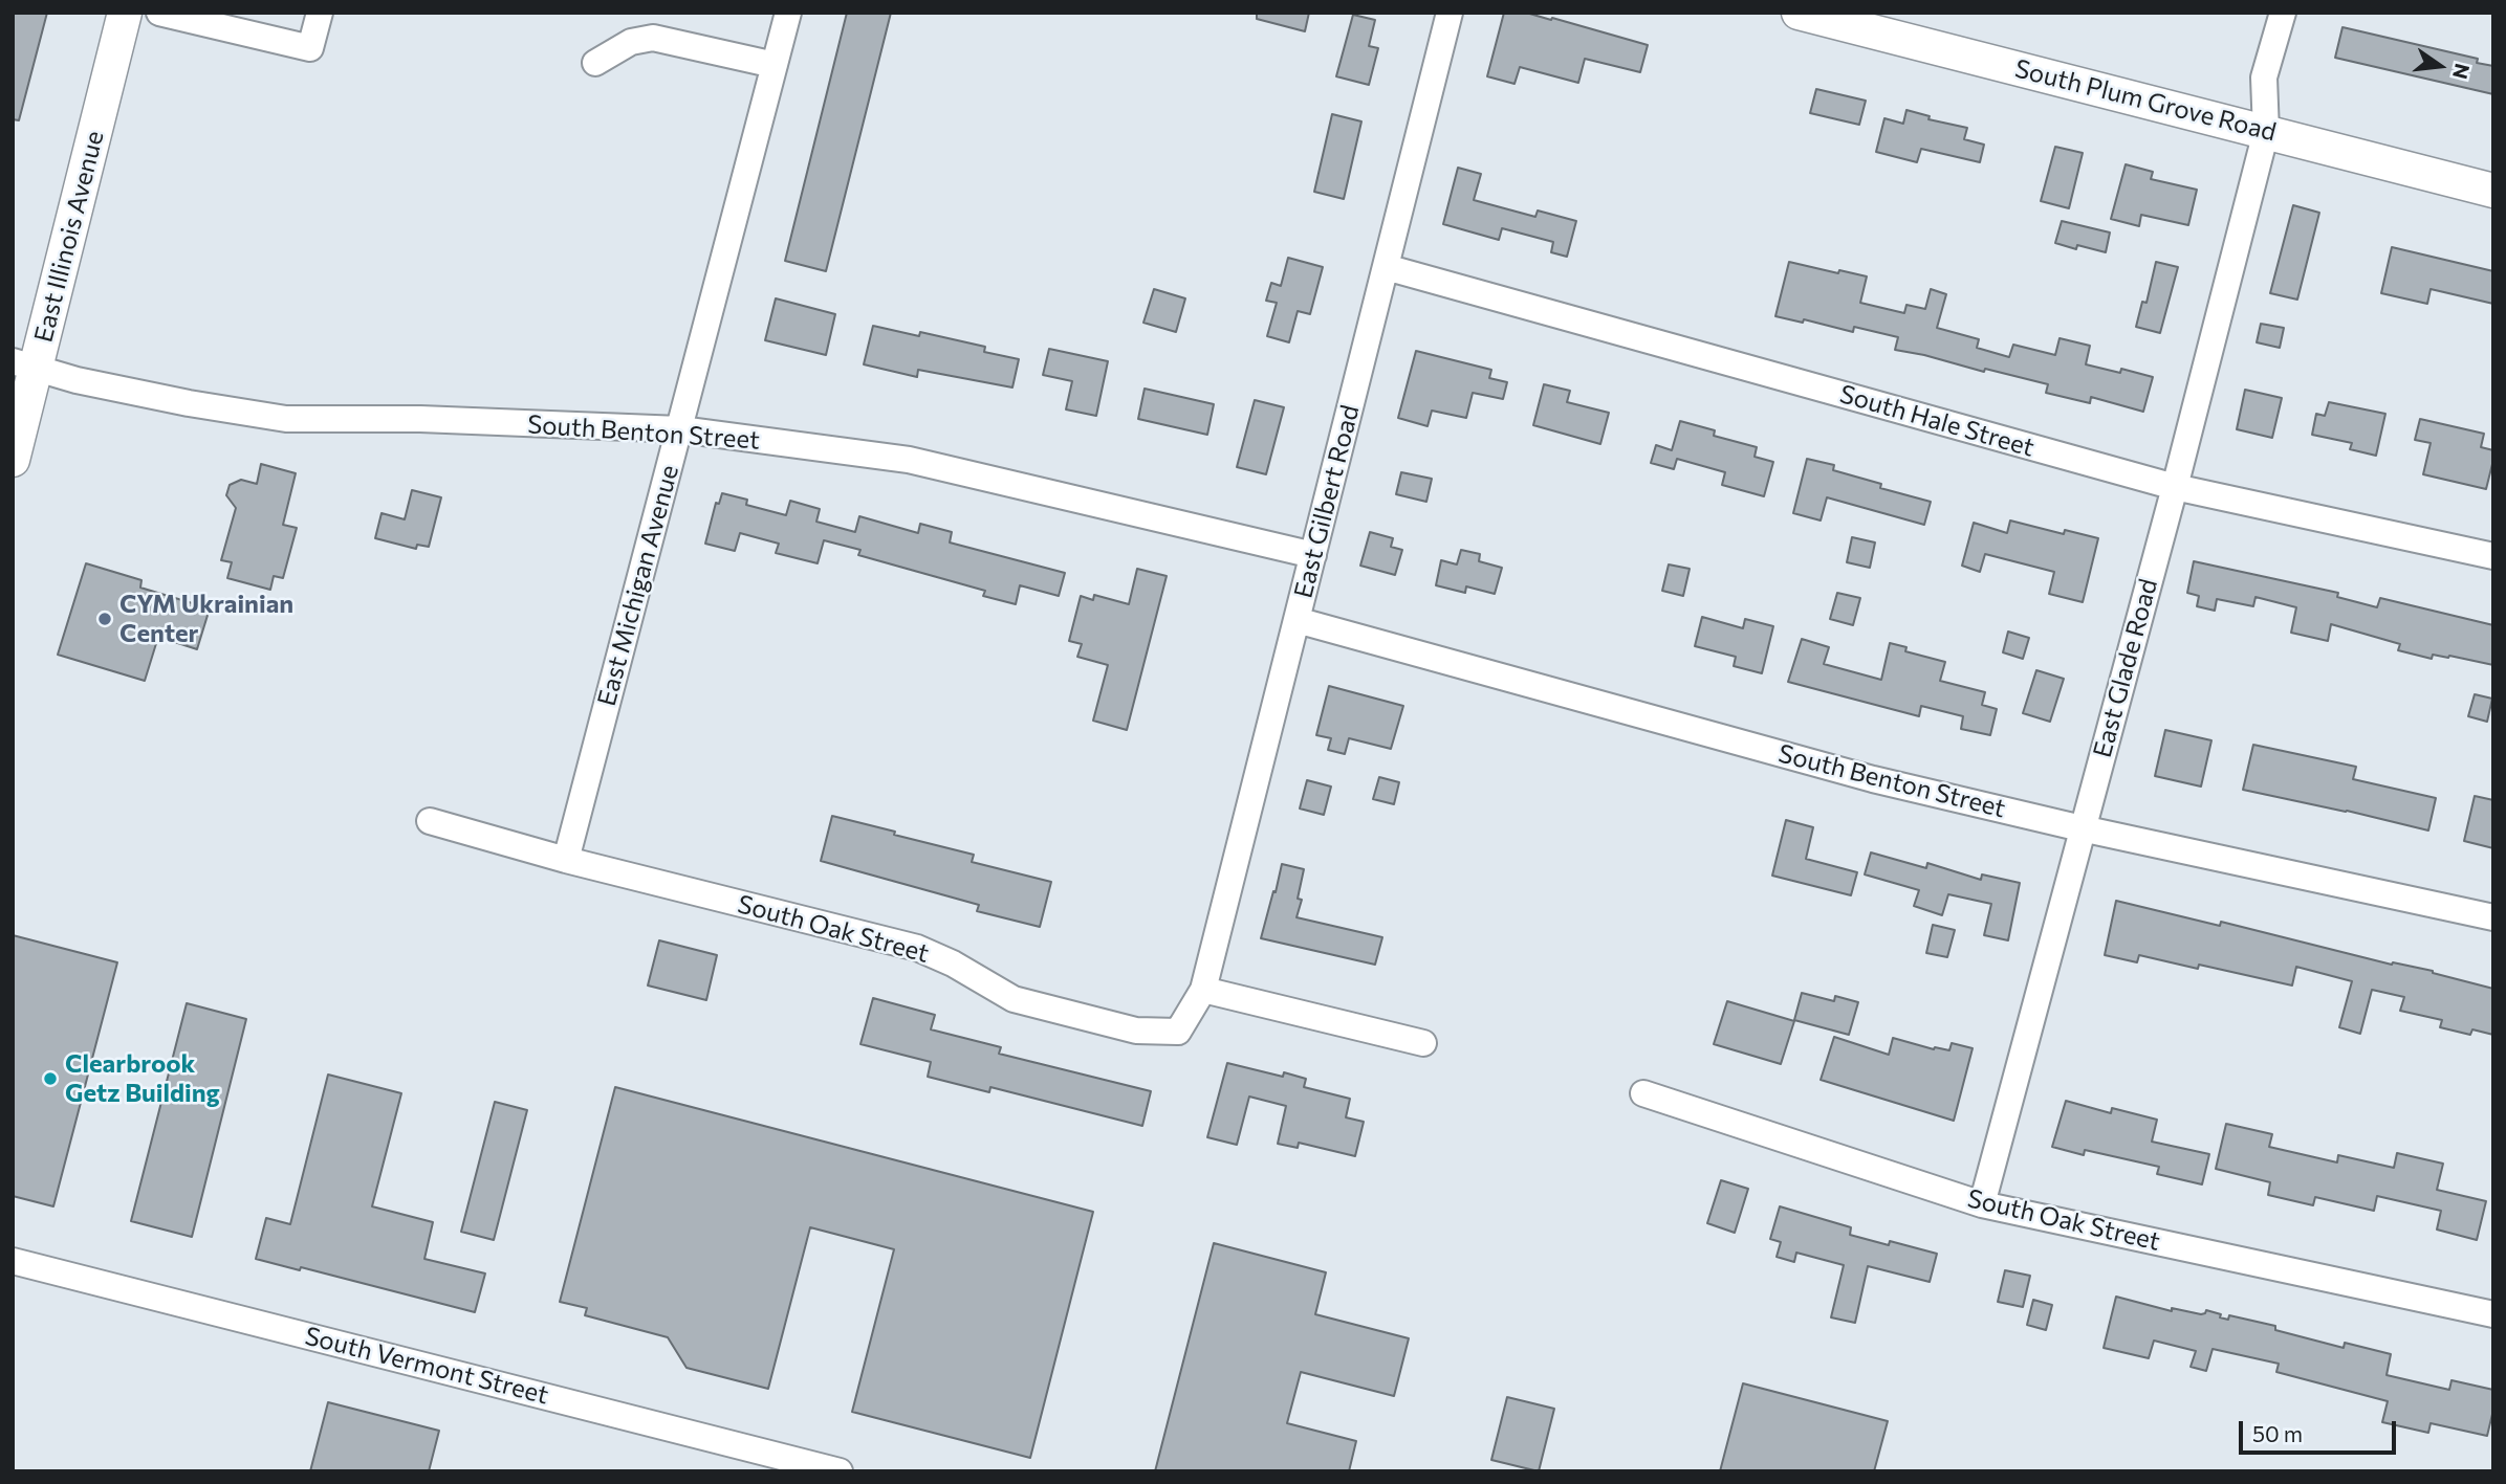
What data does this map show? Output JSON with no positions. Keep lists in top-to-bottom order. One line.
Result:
{"streets":{"main road":["South Plum Grove Road","East Illinois Avenue"],"street":["South Hale Street","South Benton Street","East Gilbert Road","East Michigan Avenue","East Glade Road","South Oak Street","South Vermont Street"]},"crossings":[["South Plum Grove Road","East Glade Road"],["East Illinois Avenue","South Benton Street"],["South Hale Street","East Gilbert Road"],["South Hale Street","East Glade Road"],["South Benton Street","East Gilbert Road"],["South Benton Street","East Michigan Avenue"],["South Benton Street","East Glade Road"],["East Gilbert Road","South Oak Street"],["East Michigan Avenue","South Oak Street"],["East Glade Road","South Oak Street"]],"places":["CYM Ukrainian Center","Clearbrook Getz Building"],"scale_bar":"50 m","north":"right"}
